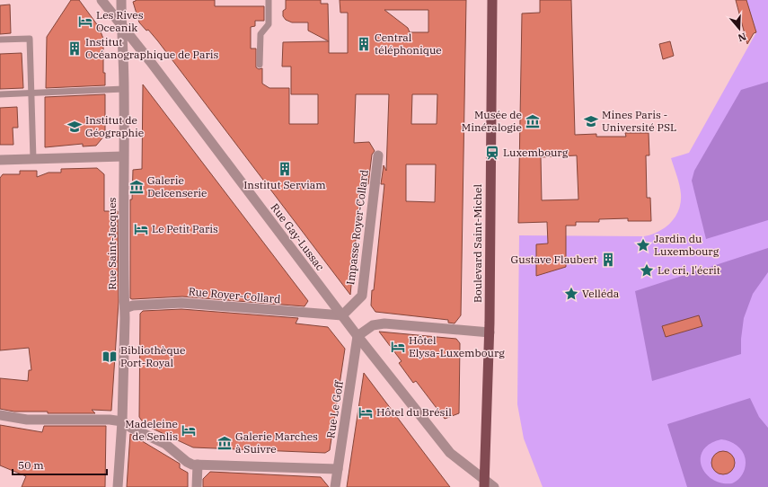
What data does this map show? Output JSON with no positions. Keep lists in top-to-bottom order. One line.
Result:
{"streets":{"main road":["Boulevard Saint-Michel"],"street":["Impasse Royer-Collard","Rue Gay-Lussac","Rue Saint-Jacques","Rue Royer-Collard","Rue Le Goff"]},"crossings":[["Impasse Royer-Collard","Rue Gay-Lussac"],["Impasse Royer-Collard","Rue Royer-Collard"],["Rue Gay-Lussac","Rue Saint-Jacques"],["Rue Gay-Lussac","Boulevard Saint-Michel"],["Rue Gay-Lussac","Rue Royer-Collard"],["Rue Gay-Lussac","Rue Le Goff"],["Rue Saint-Jacques","Rue Royer-Collard"]],"places":{"hotel":["Les Rives Oceanik","Le Petit Paris","Hôtel Elysa-Luxembourg","Hôtel du Brésil","Madeleine de Senlis"],"building":["Central téléphonique","Institut Océanographique de Paris","Institut Serviam","Gustave Flaubert"],"museum":["Musée de Minéralogie","Galerie Delcenserie","Galerie Marches à Suivre"],"school or university":["Mines Paris - Université PSL","Institut de Géographie"],"station":["Luxembourg"],"place":["Jardin du Luxembourg","Le cri, l'écrit","Velléda"],"library":["Bibliothèque Port-Royal"]},"scale_bar":"50 m","north":"bottom"}
